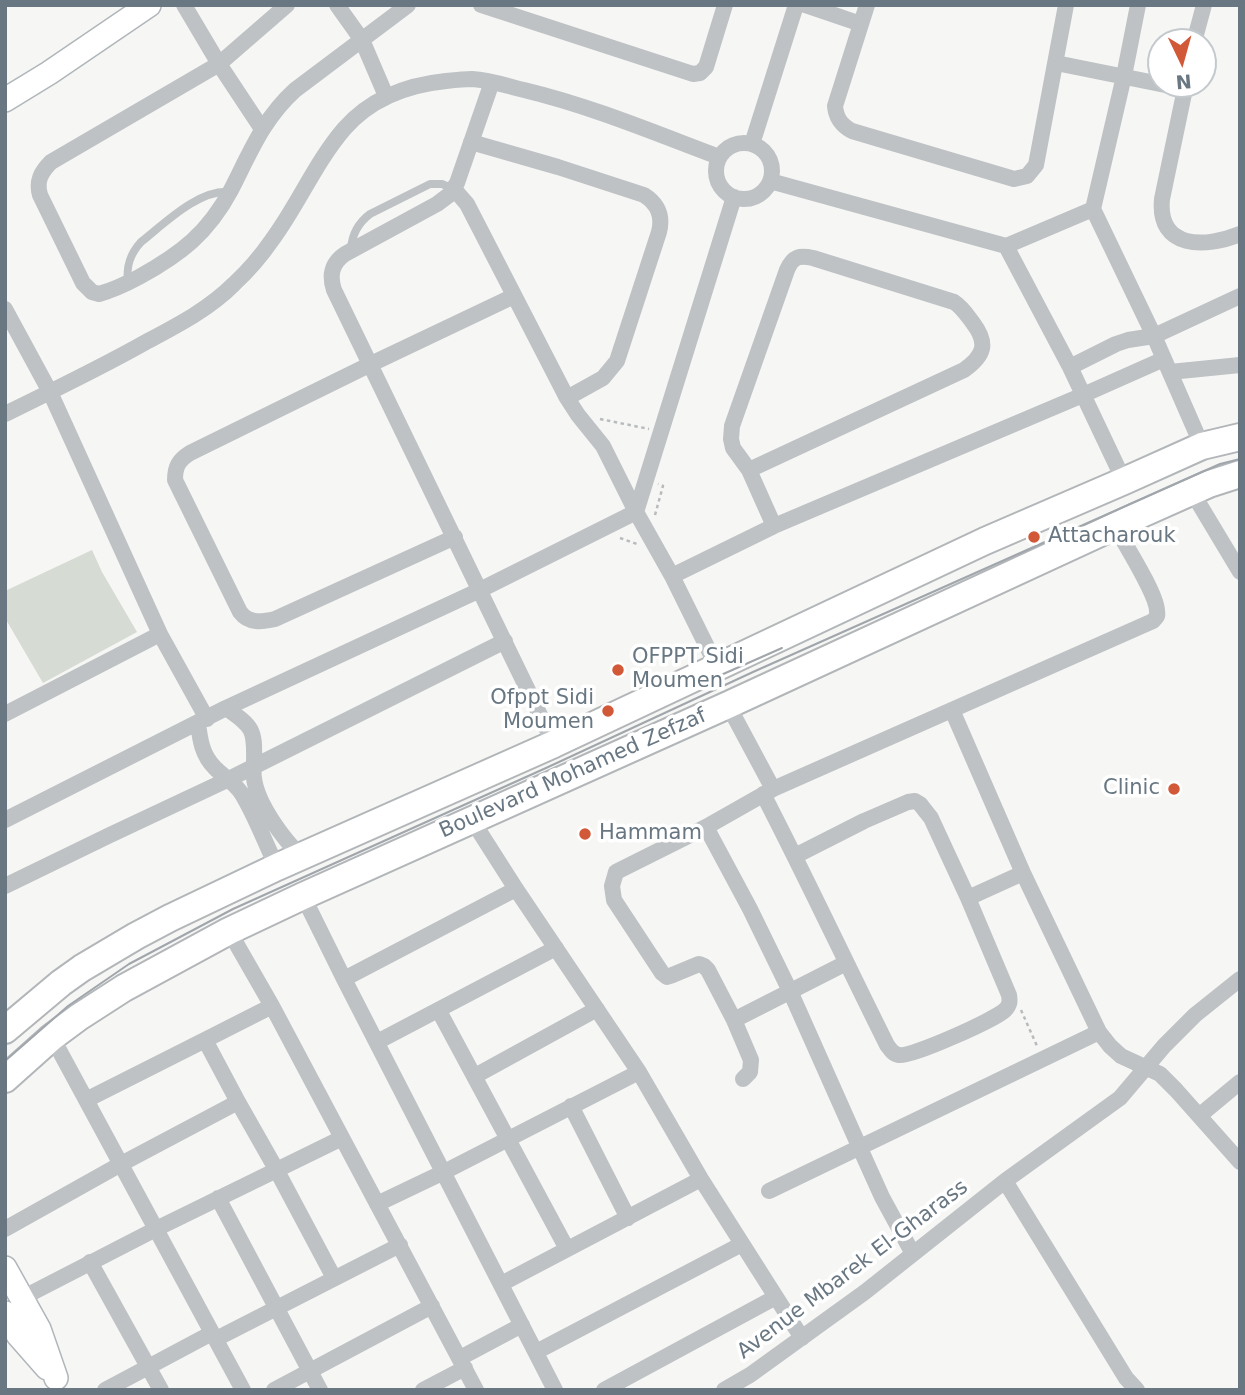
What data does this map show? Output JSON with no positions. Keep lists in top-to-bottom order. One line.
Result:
{"streets":{"main road":["Boulevard Mohamed Zefzaf"],"street":["Avenue Mbarek El-Gharass"]},"places":["Attacharouk","OFPPT Sidi Moumen","Ofppt Sidi Moumen","Clinic","Hammam"],"north":"bottom"}
